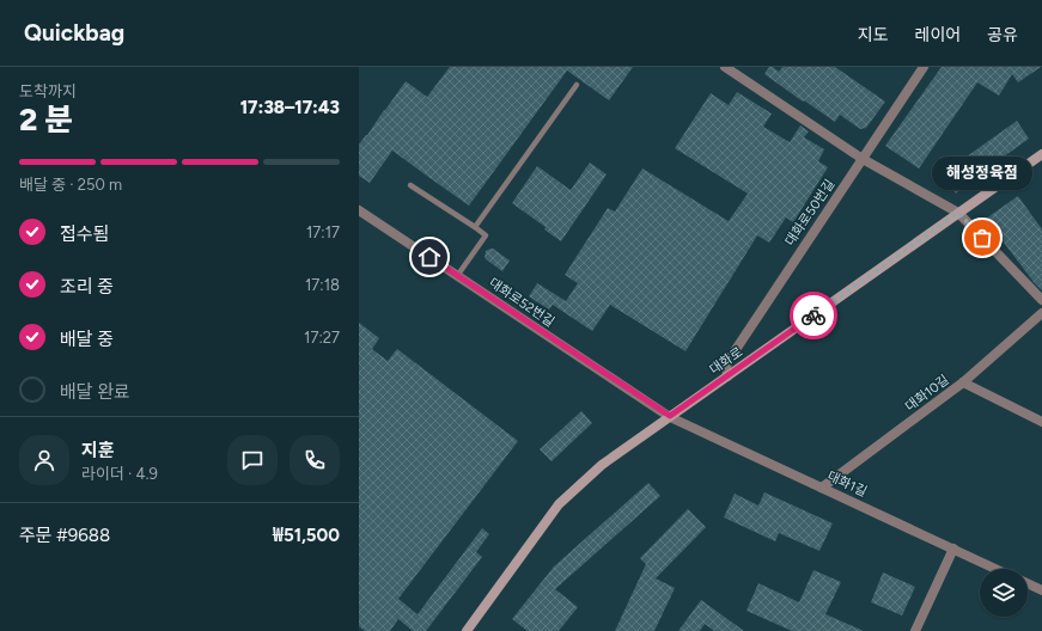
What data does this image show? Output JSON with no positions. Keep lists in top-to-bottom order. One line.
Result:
{"streets":{"main road":["대화로"],"street":["대화로50번길","대화로52번길","대화10길","대화1길"]},"crossings":[["대화로50번길","대화로"],["대화로52번길","대화로"],["대화로52번길","대화1길"],["대화로","대화1길"],["대화10길","대화1길"]],"places":["해성정육점"],"page":{"header":"Quickbag","nav":["지도","레이어","공유"],"heading":["2 분","도착까지","17:38–17:43"],"panel":["지훈","라이더 · 4.9","주문 #9688","₩51,500"],"bar":"배달 중 · 250 m","bubble":"해성정육점","list":[["접수됨","17:17"],["조리 중","17:18"],["배달 중","17:27"],"배달 완료"]}}
